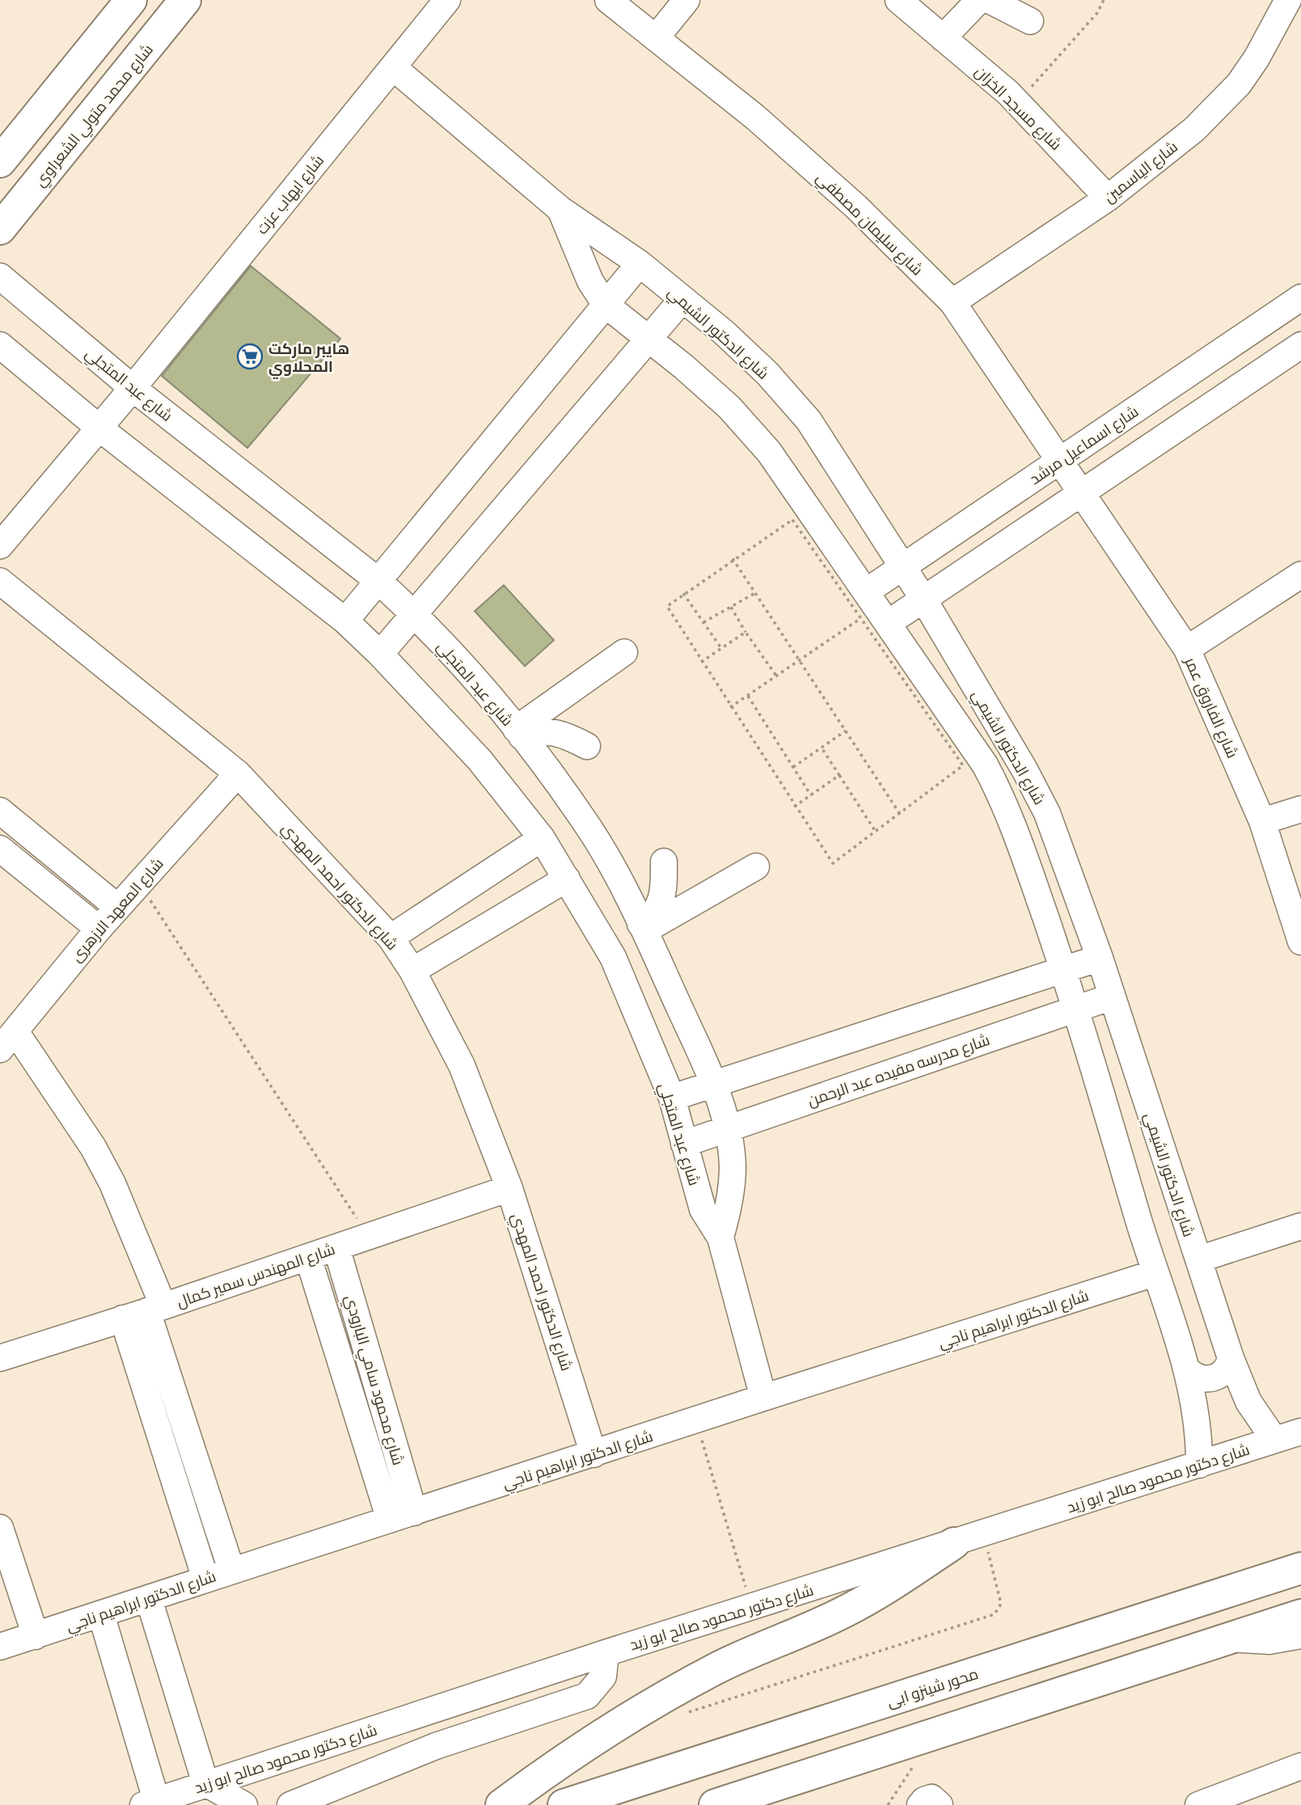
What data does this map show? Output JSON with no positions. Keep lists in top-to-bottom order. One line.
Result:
{"streets":{"main road":["شارع محمد متولي الشعراوي","محور شينزو ابى"],"street":["شارع مسجد الخزان","شارع الياسمين","شارع ايهاب عزت","شارع سليمان مصطفي","شارع الدكتور الشيمي","شارع عبد المتجلي","شارع اسماعيل مرشد","شارع الفاروق عمر","شارع الدكتور احمد المهدي","شارع المعهد الازهرى","شارع مدرسه مفيده عبد الرحمن","شارع المهندس سمير كمال","شارع الدكتور ابراهيم ناجي","شارع محمود سامي البارودي","شارع دكتور محمود صالح ابو زيد"]},"crossings":[["شارع مسجد الخزان","شارع الياسمين"],["شارع الياسمين","شارع سليمان مصطفي"],["شارع ايهاب عزت","شارع الدكتور الشيمي"],["شارع ايهاب عزت","شارع عبد المتجلي"],["شارع سليمان مصطفي","شارع اسماعيل مرشد"],["شارع سليمان مصطفي","شارع الفاروق عمر"],["شارع الدكتور الشيمي","شارع اسماعيل مرشد"],["شارع الدكتور الشيمي","شارع مدرسه مفيده عبد الرحمن"],["شارع الدكتور الشيمي","شارع الدكتور ابراهيم ناجي"],["شارع الدكتور الشيمي","شارع دكتور محمود صالح ابو زيد"],["شارع عبد المتجلي","شارع مدرسه مفيده عبد الرحمن"],["شارع عبد المتجلي","شارع الدكتور ابراهيم ناجي"],["شارع الدكتور احمد المهدي","شارع المعهد الازهرى"],["شارع الدكتور احمد المهدي","شارع المهندس سمير كمال"],["شارع الدكتور احمد المهدي","شارع الدكتور ابراهيم ناجي"],["شارع المهندس سمير كمال","شارع محمود سامي البارودي"],["شارع الدكتور ابراهيم ناجي","شارع محمود سامي البارودي"]],"places":{"supermarket":["هايبر ماركت المحلاوي"]}}
